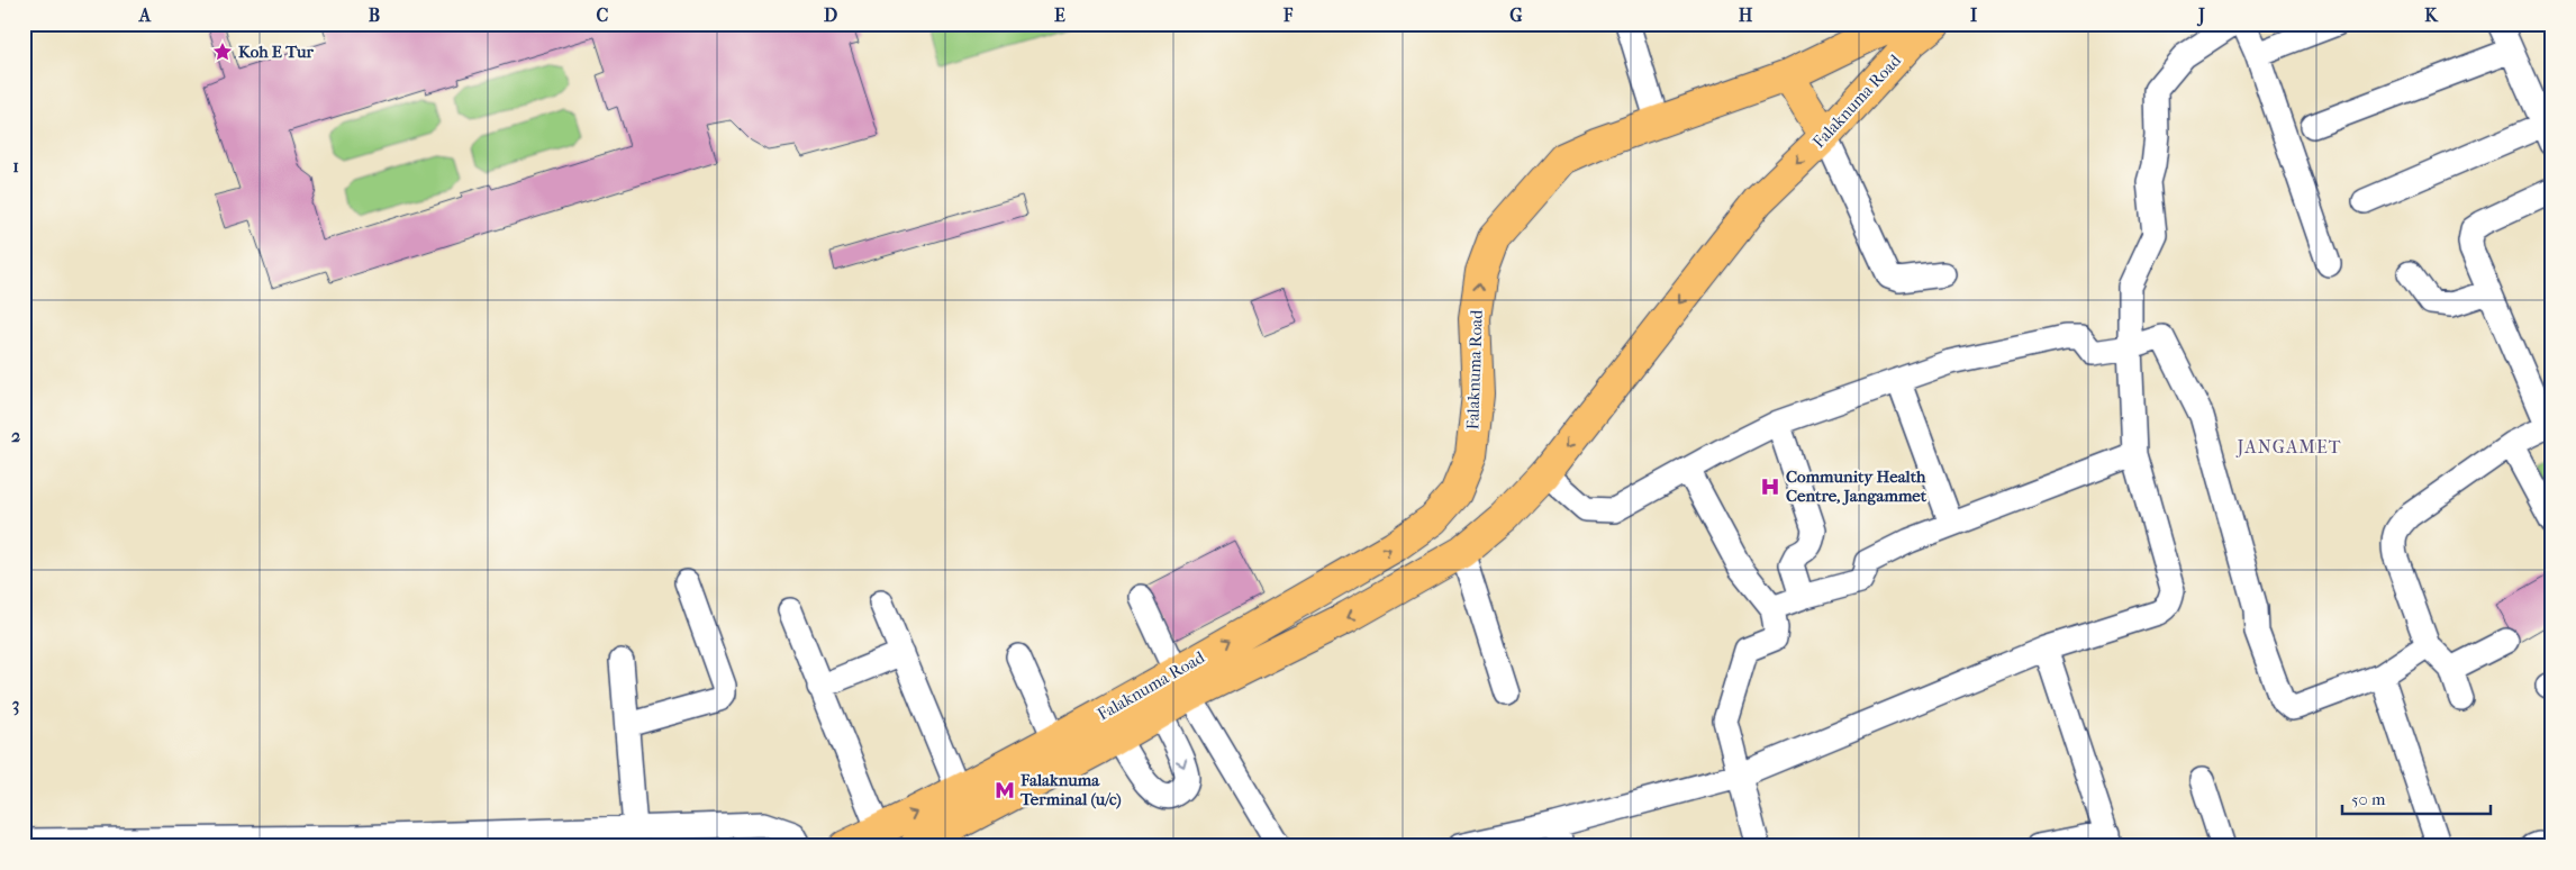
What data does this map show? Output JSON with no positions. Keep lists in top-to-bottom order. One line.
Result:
{"streets":{"highway":["Falaknuma Road"]},"districts":["JANGAMET"],"places":{"place":["Koh E Tur"],"hospital":["Community Health Centre, Jangammet"],"metro station":["Falaknuma Terminal (u/c)"]},"scale_bar":"50 m","grid":{"columns":["A","B","C","D","E","F","G","H","I","J","K"],"rows":["1","2","3"]}}
